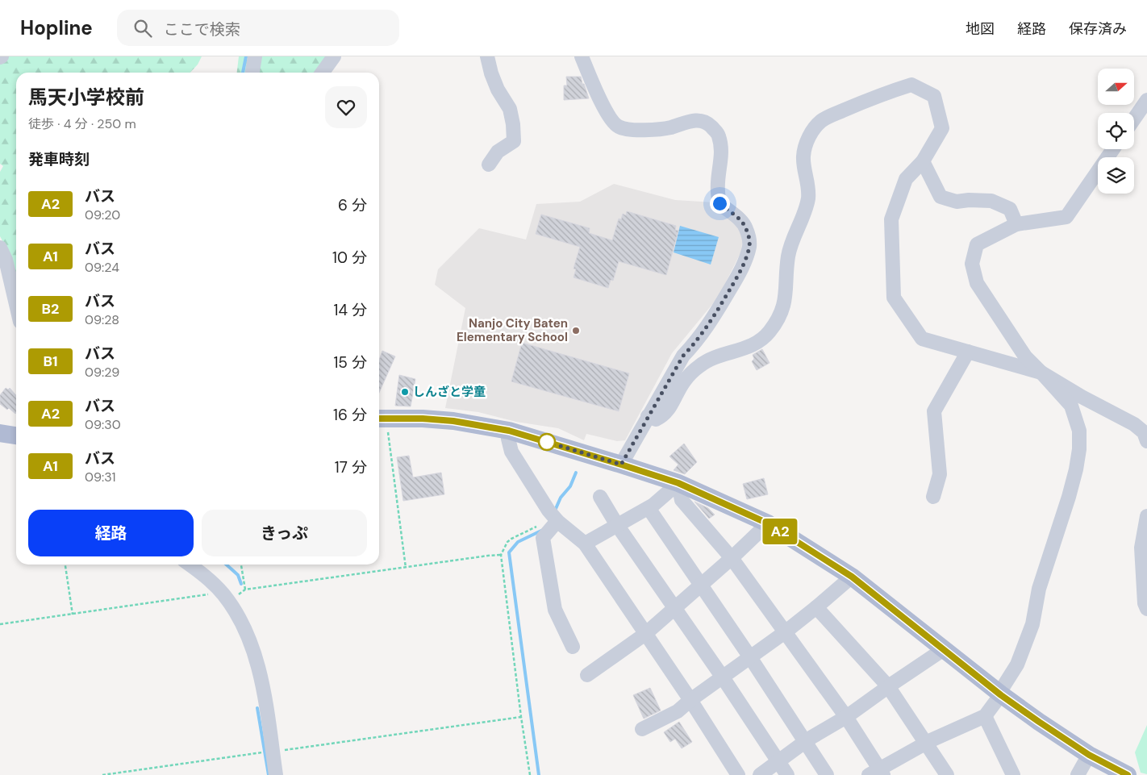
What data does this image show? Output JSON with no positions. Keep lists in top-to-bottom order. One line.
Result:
{"places":["Nanjo City Baten Elementary School","しんざと学童"],"lines":["bus line A2"],"north":"right","page":{"header":"Hopline","search":"ここで検索","nav":["地図","経路","保存済み"],"on_map":"A2","heading":[["馬天小学校前","徒歩 · 4 分 · 250 m"],"発車時刻"],"list":[{"mark":"A2","name":"バス","note":"09:20","value":"6 分"},{"mark":"A1","name":"バス","note":"09:24","value":"10 分"},{"mark":"B2","name":"バス","note":"09:28","value":"14 分"},{"mark":"B1","name":"バス","note":"09:29","value":"15 分"},{"mark":"A2","name":"バス","note":"09:30","value":"16 分"},{"mark":"A1","name":"バス","note":"09:31","value":"17 分"}],"buttons":["経路","きっぷ"]}}
